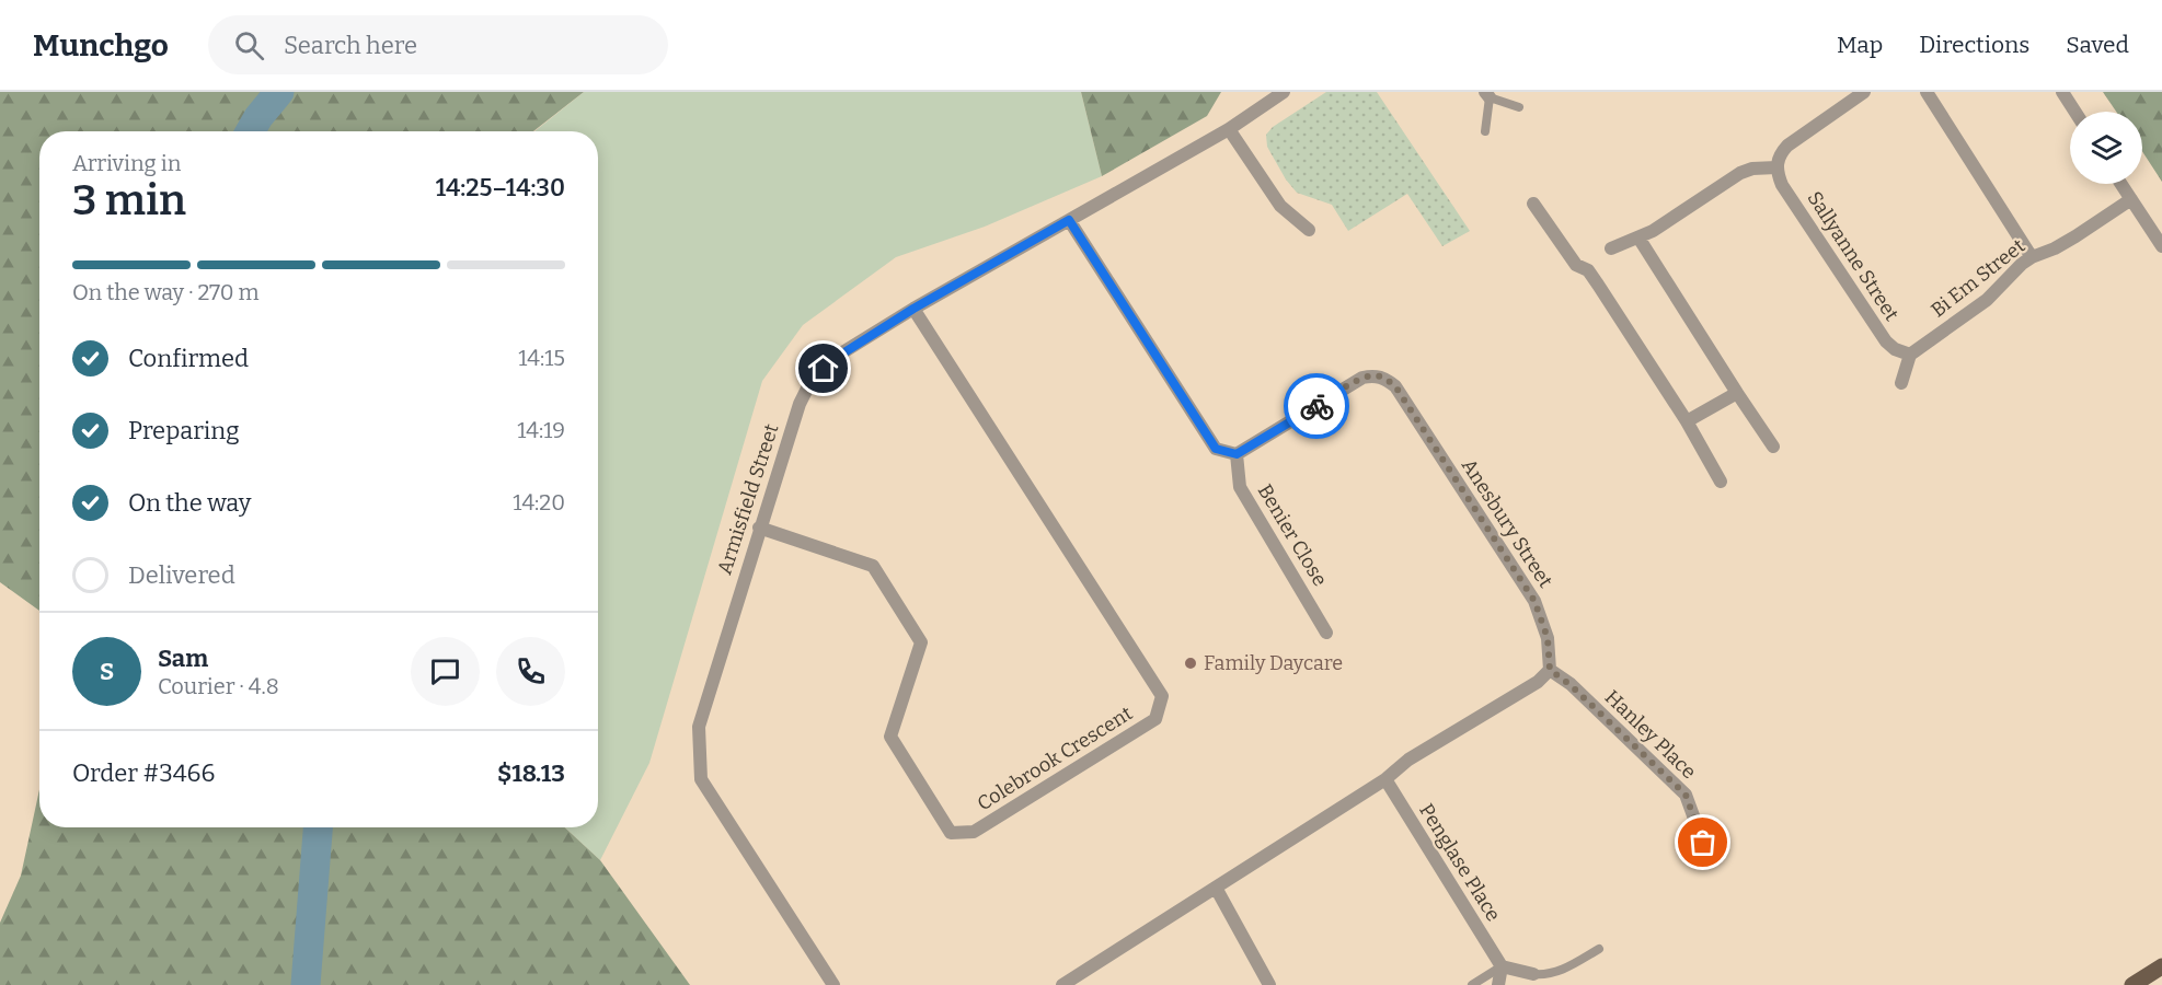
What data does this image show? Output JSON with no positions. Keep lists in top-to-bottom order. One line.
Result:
{"streets":{"street":["Sallyanne Street","Bi Em Street","Armisfield Street","Anesbury Street","Benier Close","Hanley Place","Colebrook Crescent","Penglase Place"]},"crossings":[["Sallyanne Street","Bi Em Street"],["Armisfield Street","Colebrook Crescent"],["Anesbury Street","Benier Close"],["Anesbury Street","Hanley Place"]],"places":["Family Daycare"],"page":{"header":"Munchgo","search":"Search here","nav":["Map","Directions","Saved"],"heading":["3 min","Arriving in","14:25–14:30"],"panel":["Sam","Courier · 4.8","Order #3466","$18.13"],"bar":"On the way · 270 m","list":[["Confirmed","14:15"],["Preparing","14:19"],["On the way","14:20"],"Delivered"],"round":"S"}}
